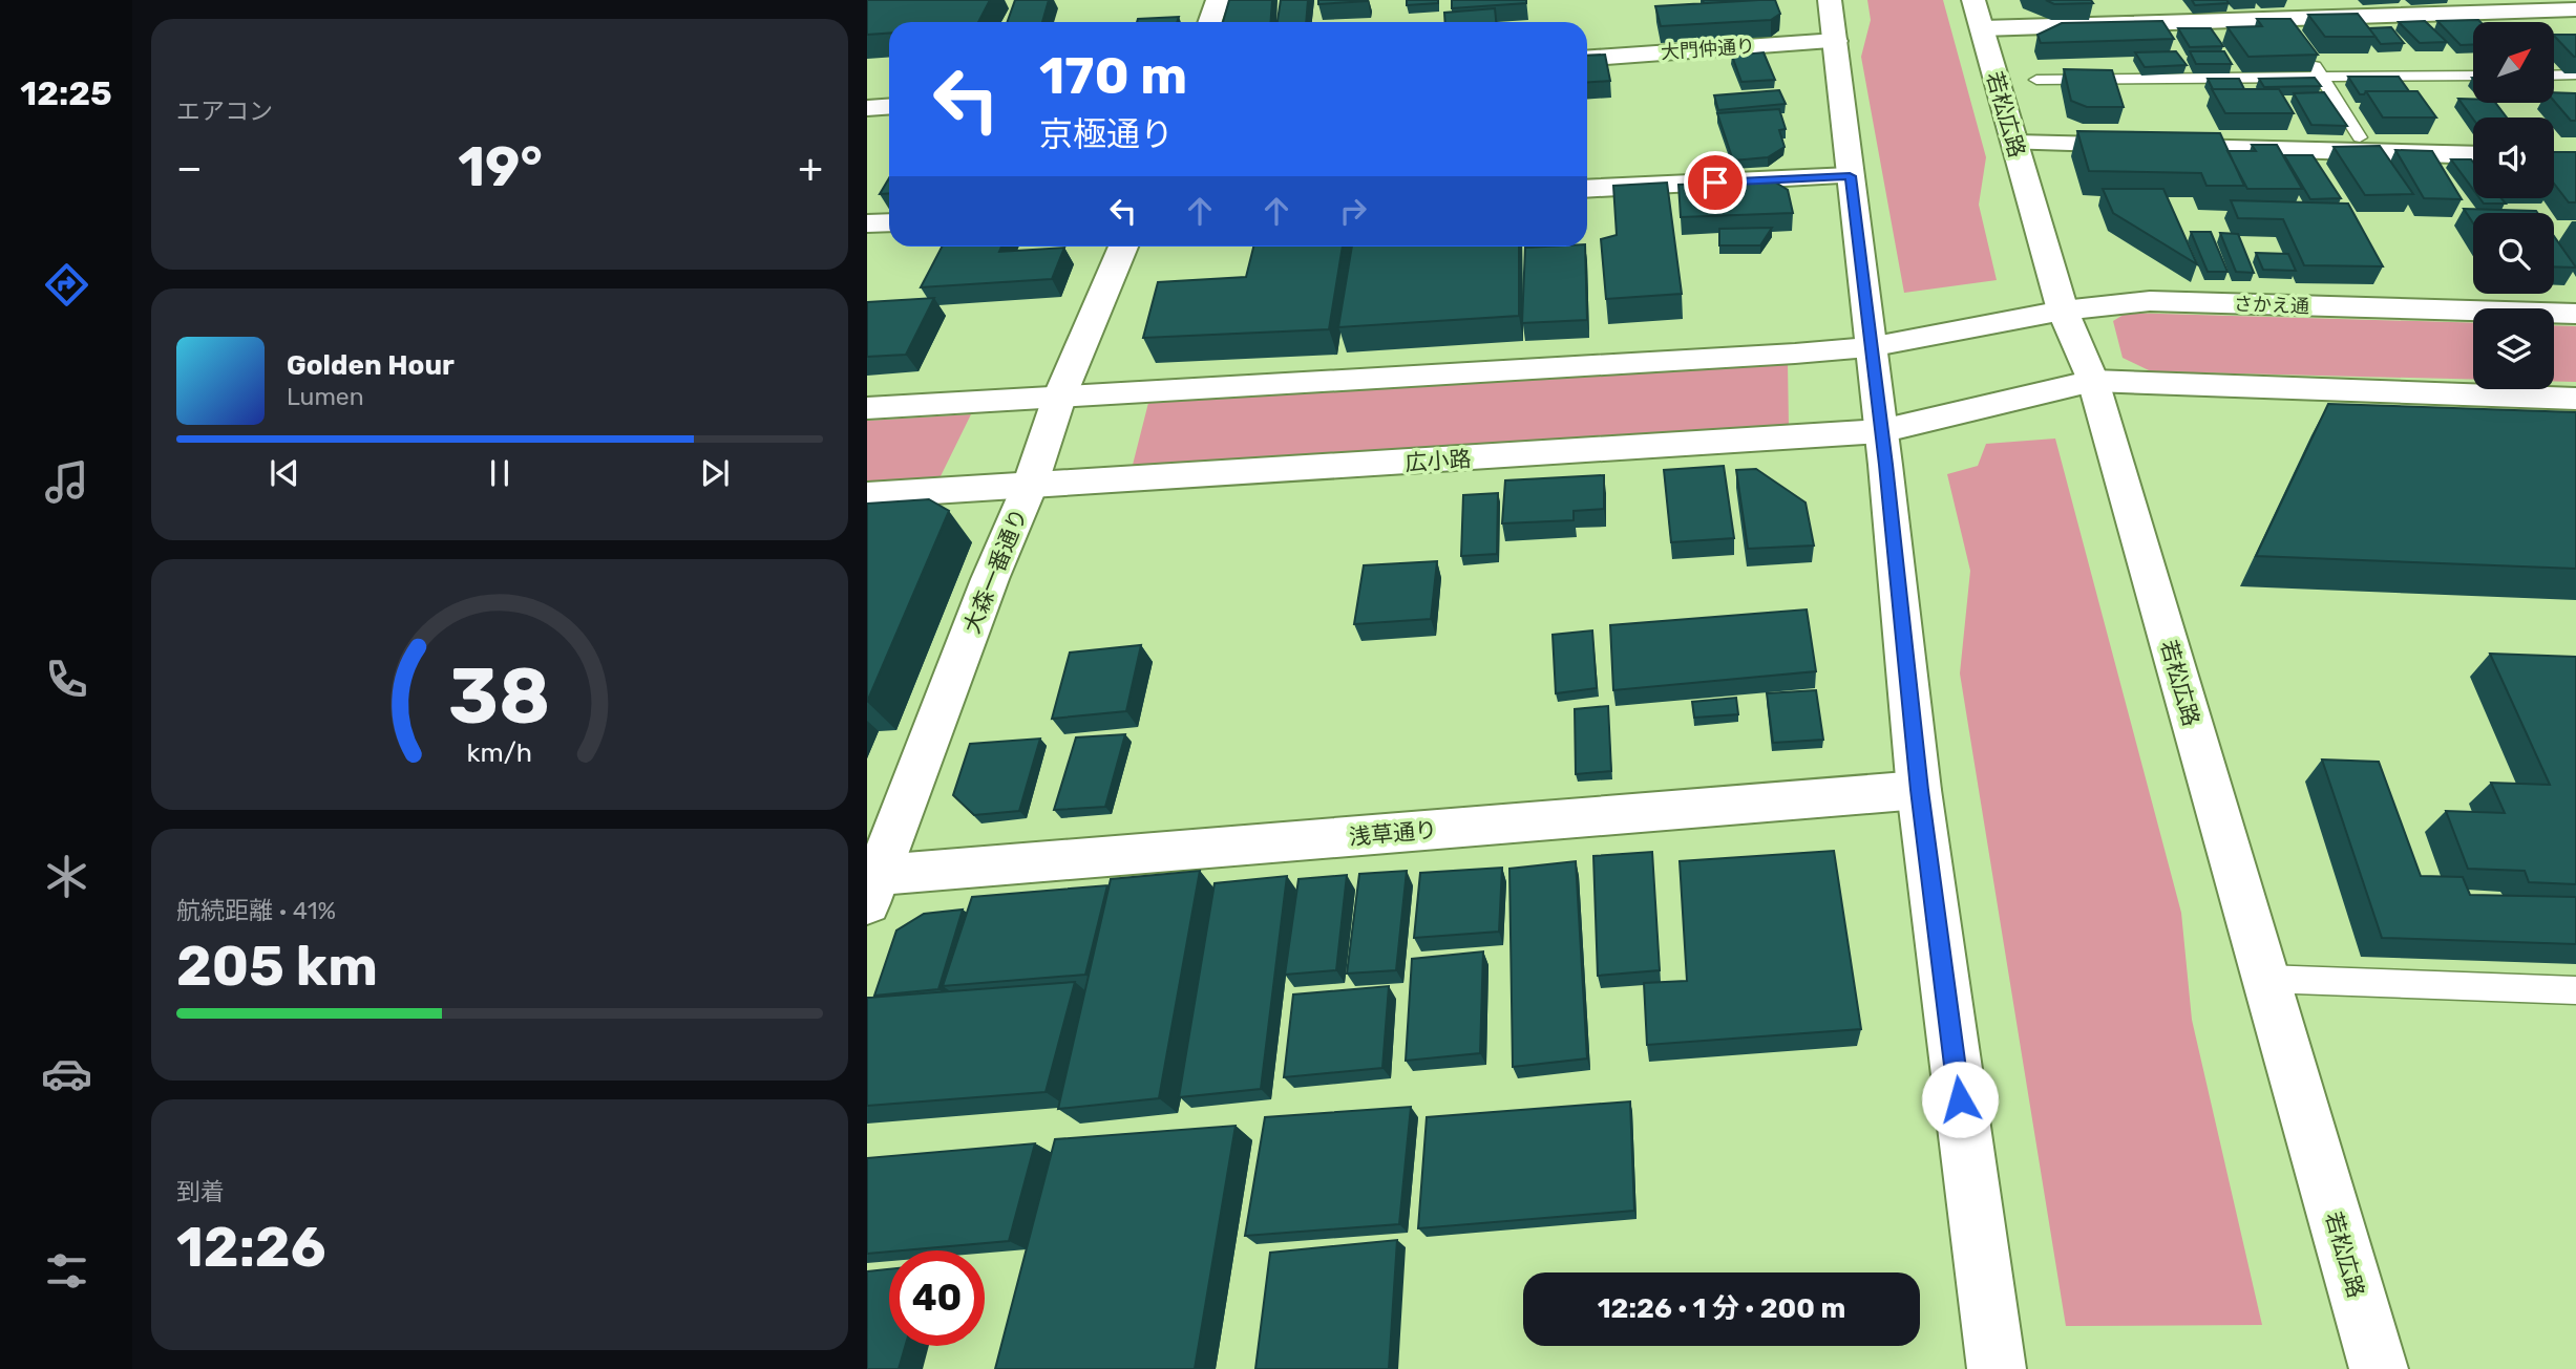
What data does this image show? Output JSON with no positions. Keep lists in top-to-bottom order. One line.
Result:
{"streets":{"street":["大門仲通り","若松広路","さかえ通","広小路","大森一番通り","浅草通り"]},"crossings":[["若松広路","さかえ通"],["若松広路","広小路"],["広小路","大森一番通り"],["大森一番通り","浅草通り"]],"north":"top right","page":{"tabs":"12:25","tile":["エアコン",["航続距離 · 41%","205 km"],["到着","12:26"]],"turn":["170 m","京極通り"],"heat":["−","19°","+"],"song":["Golden Hour","Lumen"],"limit":"40","trip":"12:26 · 1 分 · 200 m","gauge":["38","km/h"]}}
